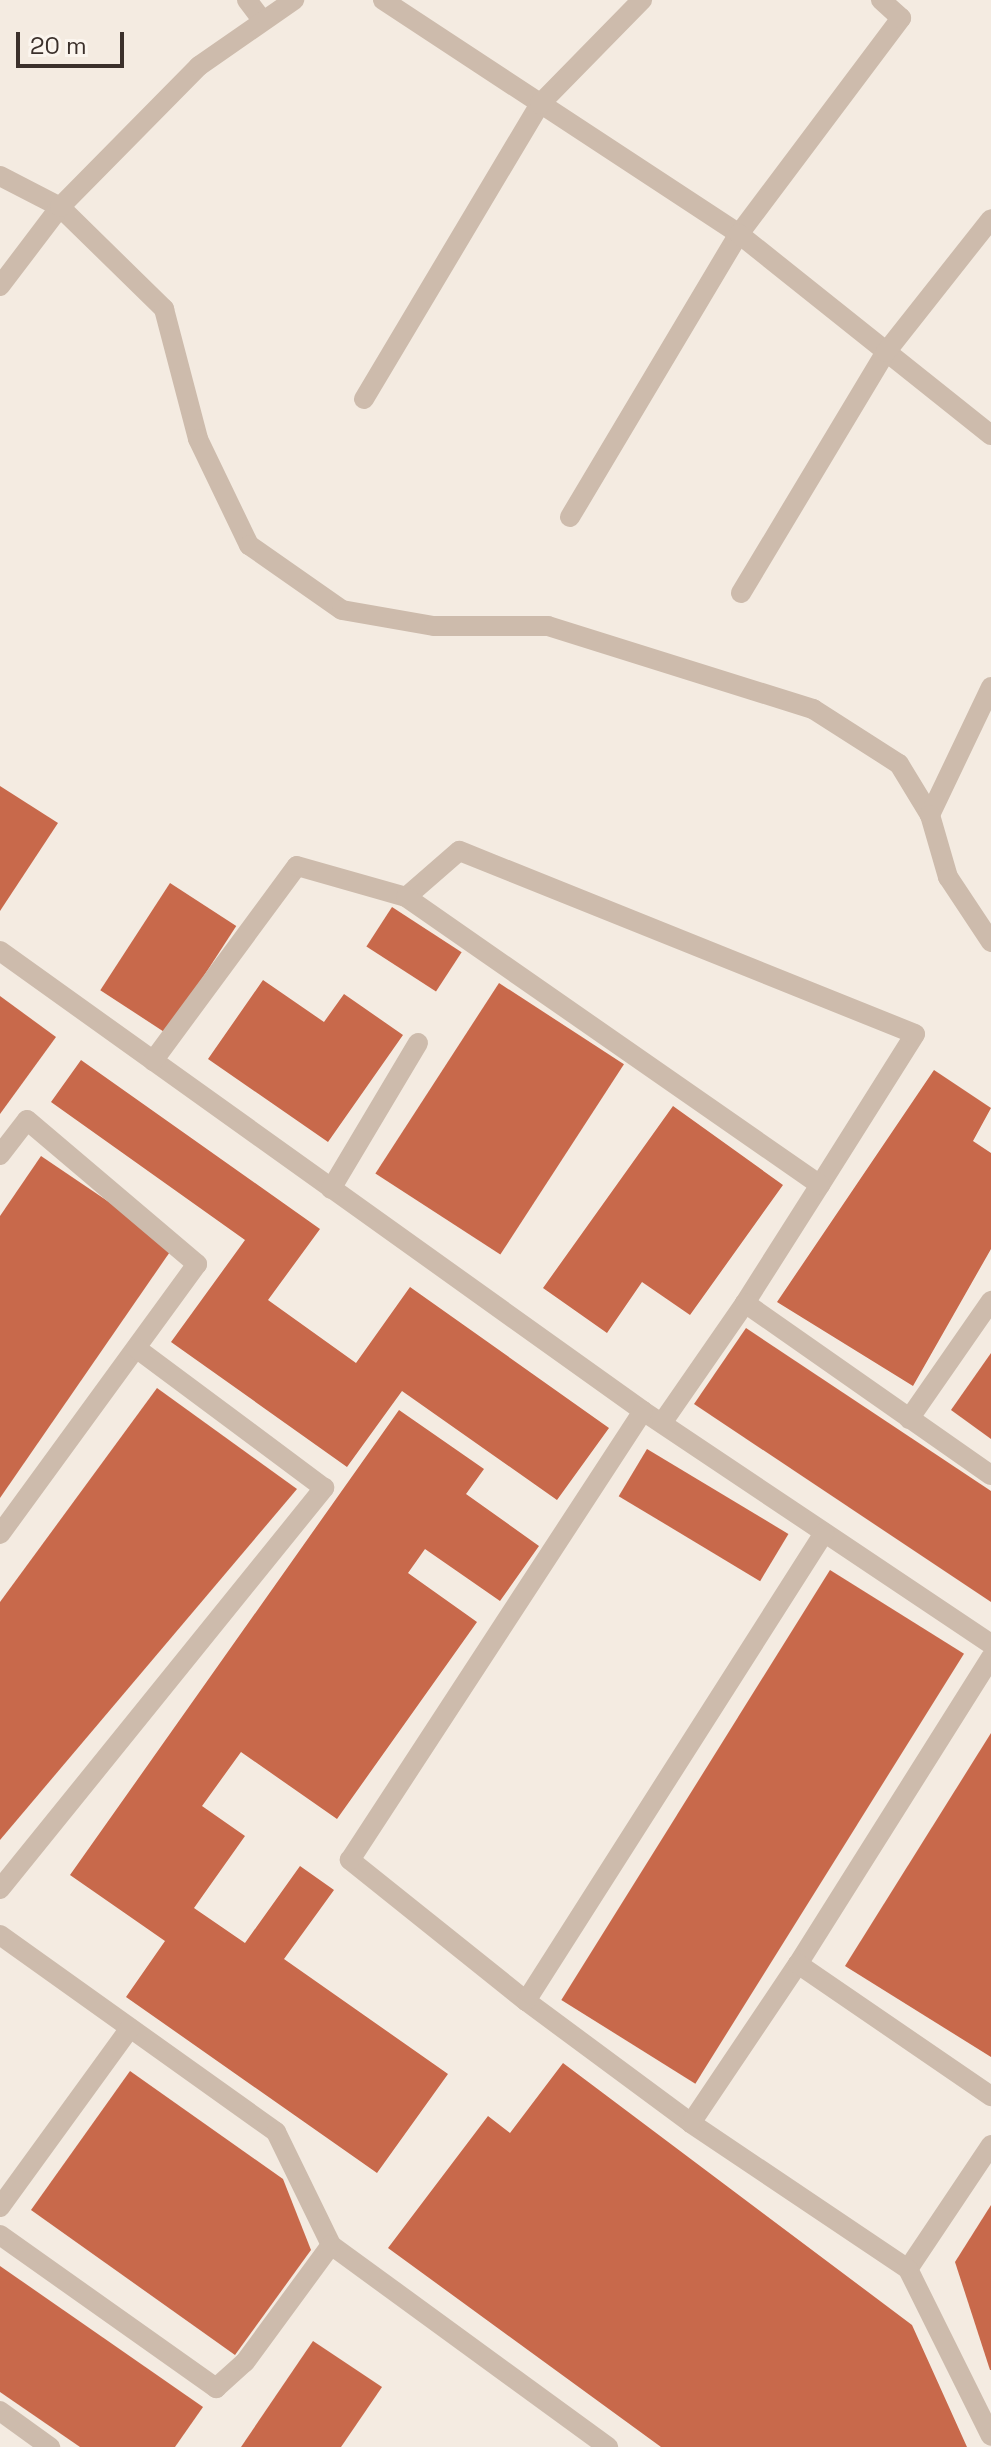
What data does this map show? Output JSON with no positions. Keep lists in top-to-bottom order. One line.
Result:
{"scale_bar":"20 m"}
